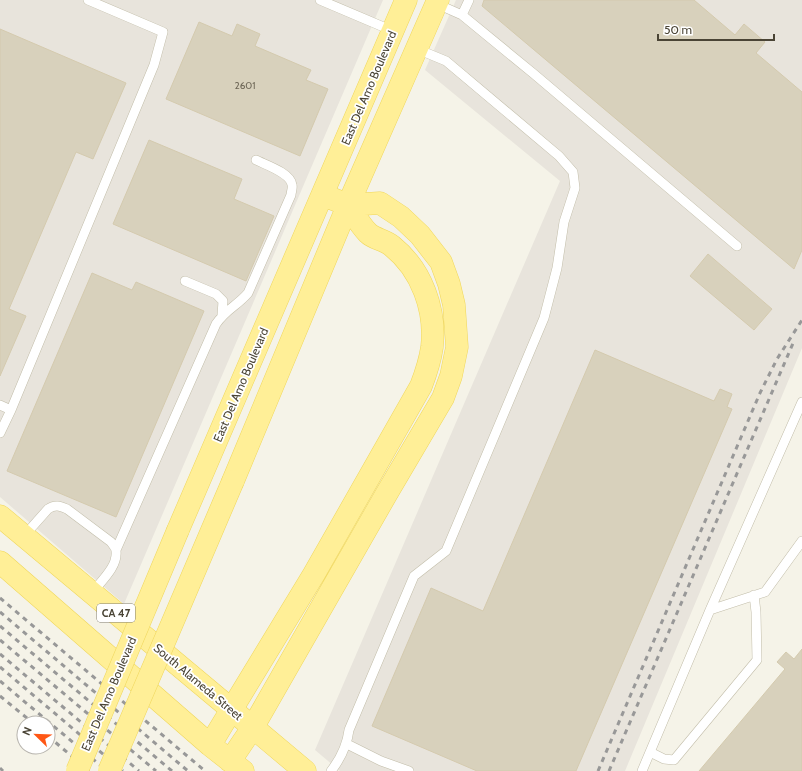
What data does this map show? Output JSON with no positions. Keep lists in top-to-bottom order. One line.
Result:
{"streets":{"main road":["East Del Amo Boulevard","CA 47","South Alameda Street"]},"house_numbers":["2601"],"scale_bar":"50 m","north":"top left"}
